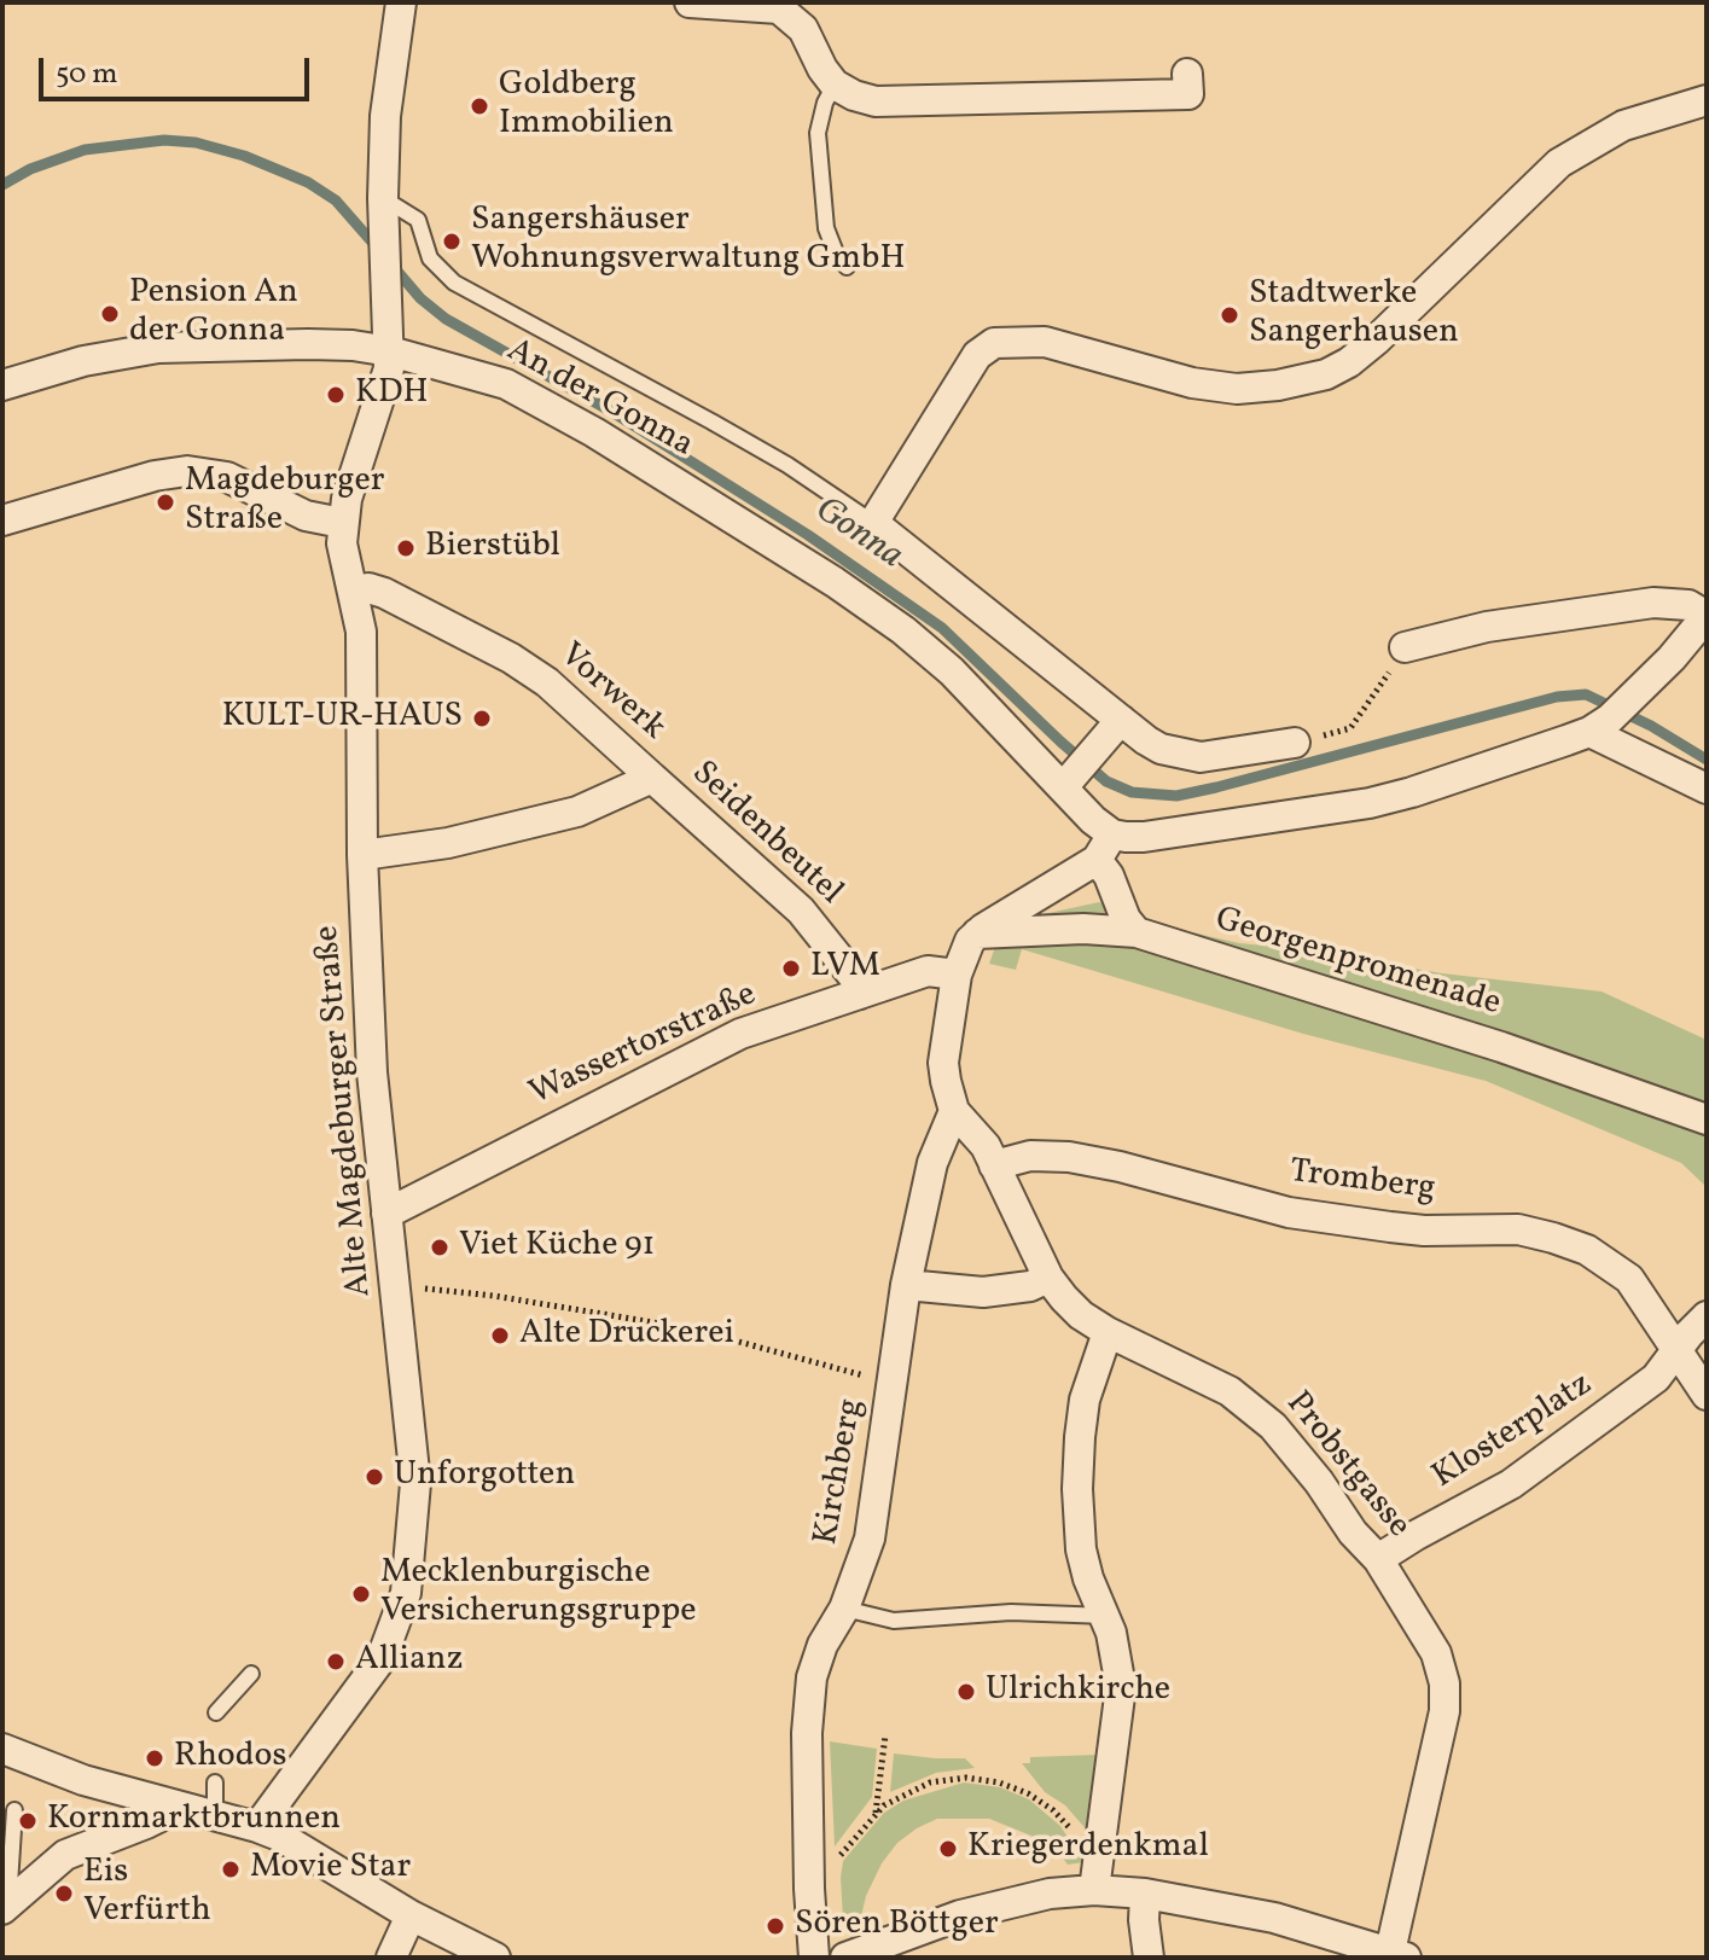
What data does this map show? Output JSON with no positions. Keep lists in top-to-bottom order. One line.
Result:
{"streets":{"street":["An der Gonna","Vorwerk","Seidenbeutel","Georgenpromenade","Wassertorstraße","Alte Magdeburger Straße","Tromberg","Klosterplatz","Probstgasse","Kirchberg"]},"crossings":[["An der Gonna","Alte Magdeburger Straße"],["Vorwerk","Seidenbeutel"],["Vorwerk","Alte Magdeburger Straße"],["Seidenbeutel","Wassertorstraße"],["Wassertorstraße","Alte Magdeburger Straße"],["Wassertorstraße","Probstgasse"],["Tromberg","Klosterplatz"],["Tromberg","Probstgasse"],["Klosterplatz","Probstgasse"],["Probstgasse","Kirchberg"]],"water":["Gonna"],"places":["Goldberg Immobilien","Sangershäuser Wohnungsverwaltung GmbH","Pension An der Gonna","Stadtwerke Sangerhausen","KDH","Magdeburger Straße","Bierstübl","KULT-UR-HAUS","LVM","Viet Küche 91","Alte Druckerei","Unforgotten","Mecklenburgische Versicherungsgruppe","Allianz","Ulrichkirche","Rhodos","Kornmarktbrunnen","Kriegerdenkmal","Movie Star","Eis Verfürth","Sören Böttger"],"scale_bar":"50 m"}
